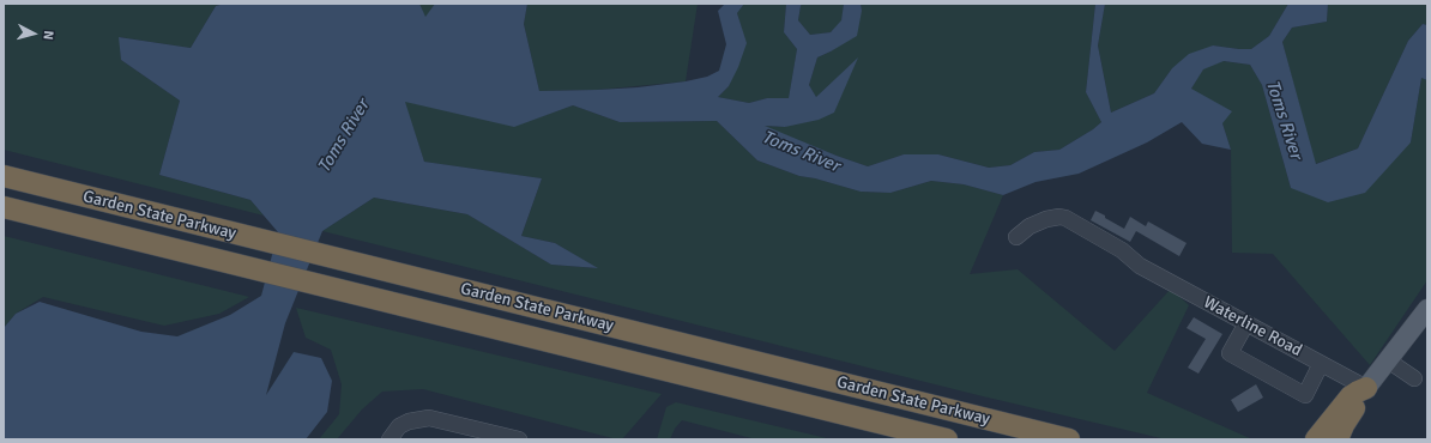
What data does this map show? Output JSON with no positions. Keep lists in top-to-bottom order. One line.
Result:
{"streets":{"highway":["Garden State Parkway"],"street":["Waterline Road"]},"water":["Toms River"],"north":"right"}
